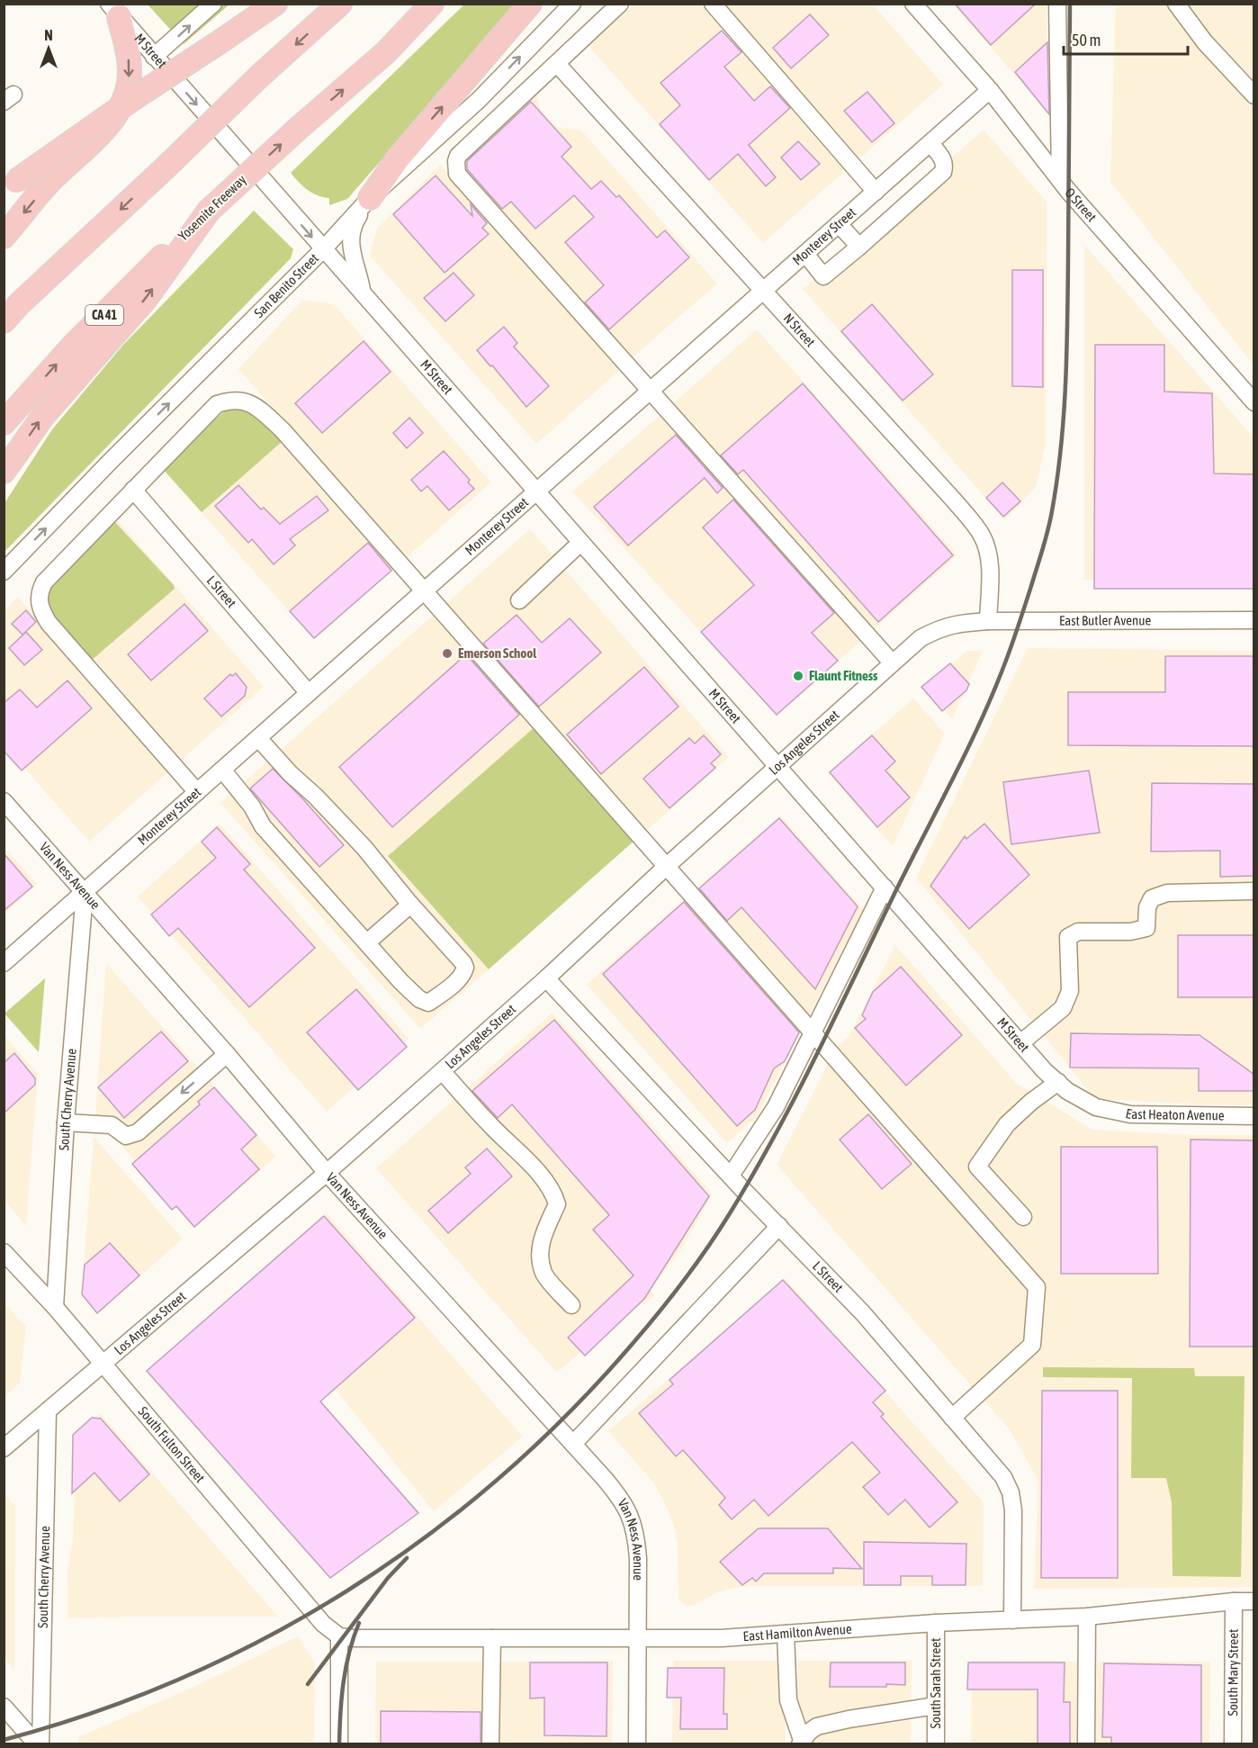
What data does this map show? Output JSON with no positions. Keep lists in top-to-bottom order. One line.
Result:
{"streets":{"highway":["Yosemite Freeway","CA 41"],"street":["M Street","O Street","Monterey Street","San Benito Street","N Street","L Street","East Butler Avenue","Los Angeles Street","Van Ness Avenue","South Cherry Avenue","East Heaton Avenue","South Fulton Street","East Hamilton Avenue","South Mary Street","South Sarah Street"]},"crossings":[["M Street","Monterey Street"],["M Street","San Benito Street"],["M Street","Los Angeles Street"],["M Street","East Heaton Avenue"],["O Street","Monterey Street"],["Monterey Street","N Street"],["Monterey Street","L Street"],["Monterey Street","Van Ness Avenue"],["Monterey Street","South Cherry Avenue"],["N Street","East Butler Avenue"],["L Street","Los Angeles Street"],["L Street","East Hamilton Avenue"],["East Butler Avenue","Los Angeles Street"],["Los Angeles Street","Van Ness Avenue"],["Los Angeles Street","South Cherry Avenue"],["Los Angeles Street","South Fulton Street"],["Van Ness Avenue","South Cherry Avenue"],["Van Ness Avenue","East Hamilton Avenue"],["South Cherry Avenue","South Fulton Street"],["South Fulton Street","East Hamilton Avenue"],["East Hamilton Avenue","South Mary Street"],["East Hamilton Avenue","South Sarah Street"]],"one_way":["San Benito Street"],"places":["Emerson School","Flaunt Fitness"],"scale_bar":"50 m","north":"top"}
